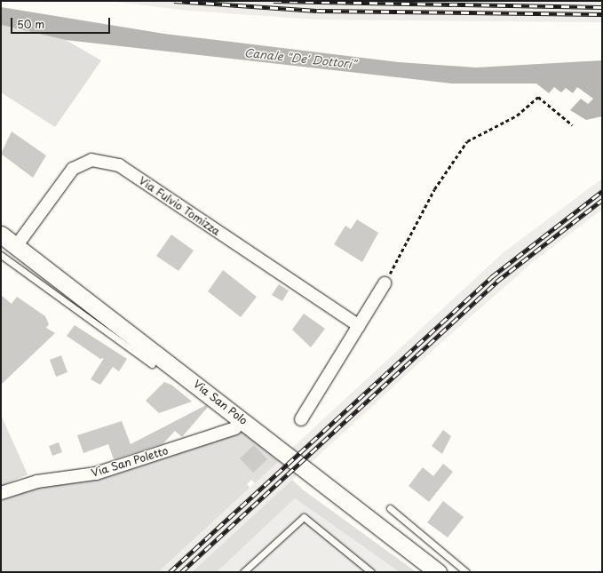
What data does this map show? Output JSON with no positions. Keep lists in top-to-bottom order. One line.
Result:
{"streets":{"main road":["Via San Polo"],"street":["Via Fulvio Tomizza","Via San Poletto"]},"crossings":[["Via Fulvio Tomizza","Via San Polo"]],"water":["Canale \"De' Dottori\""],"scale_bar":"50 m"}
